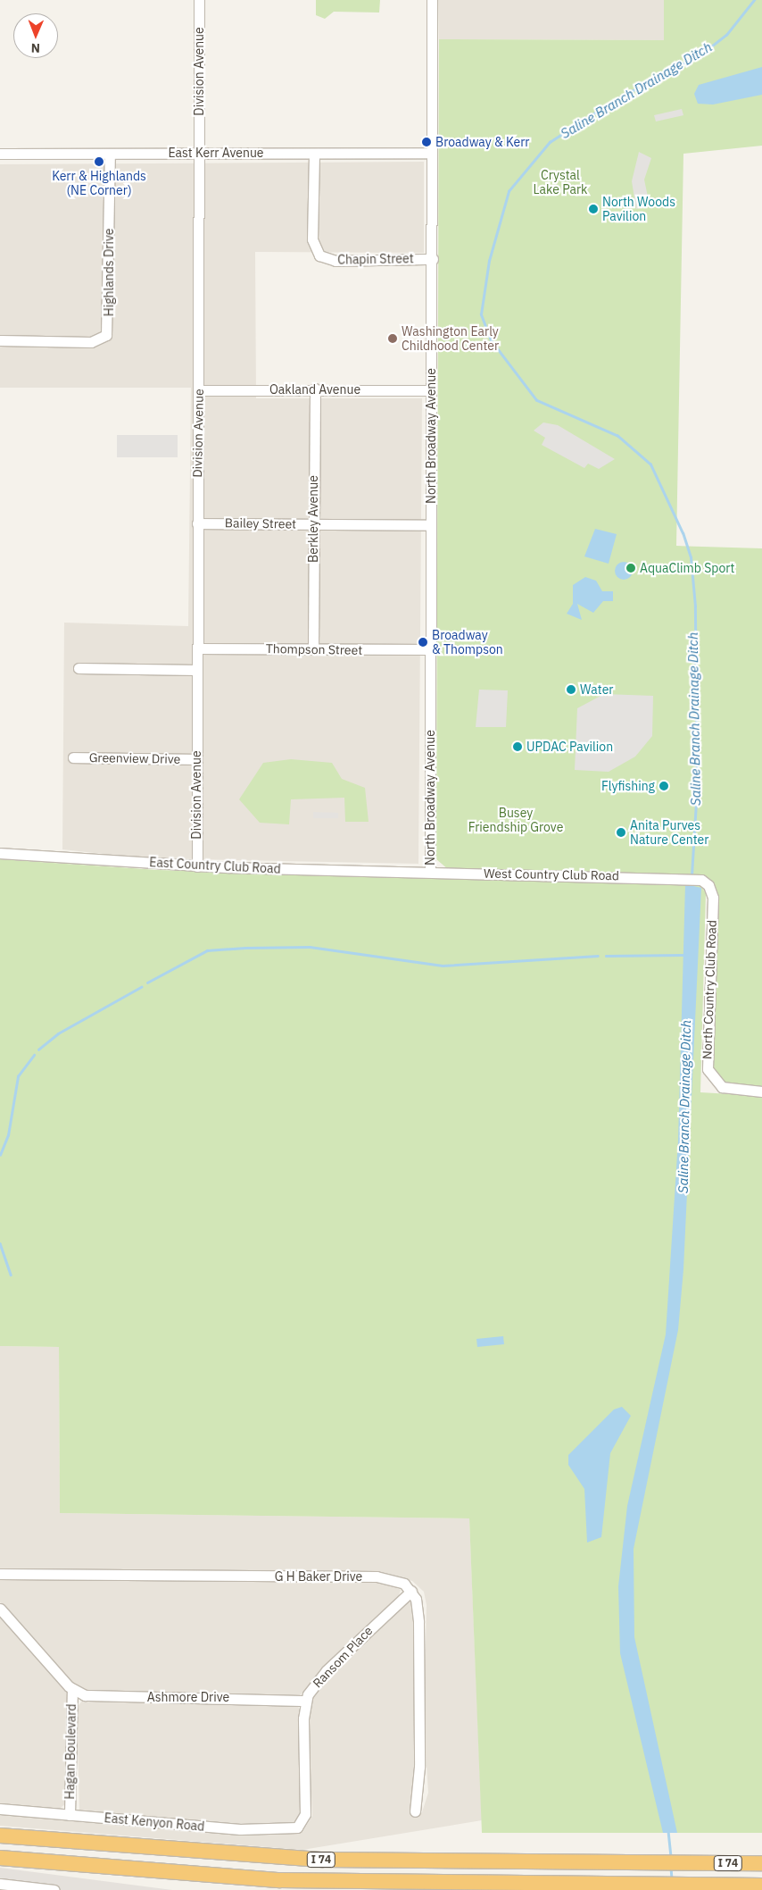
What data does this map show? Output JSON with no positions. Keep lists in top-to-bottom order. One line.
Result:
{"streets":{"highway":["I 74"],"street":["Division Avenue","East Kerr Avenue","Chapin Street","Highlands Drive","Oakland Avenue","North Broadway Avenue","Berkley Avenue","Bailey Street","Thompson Street","Greenview Drive","East Country Club Road","West Country Club Road","North Country Club Road","G H Baker Drive","Ransom Place","Ashmore Drive","Hagan Boulevard","East Kenyon Road"]},"crossings":[["Division Avenue","East Kerr Avenue"],["Division Avenue","Oakland Avenue"],["Division Avenue","Bailey Street"],["Division Avenue","Thompson Street"],["Division Avenue","Greenview Drive"],["Division Avenue","East Country Club Road"],["East Kerr Avenue","Chapin Street"],["East Kerr Avenue","Highlands Drive"],["East Kerr Avenue","North Broadway Avenue"],["Chapin Street","North Broadway Avenue"],["Oakland Avenue","North Broadway Avenue"],["Oakland Avenue","Berkley Avenue"],["North Broadway Avenue","Bailey Street"],["North Broadway Avenue","Thompson Street"],["North Broadway Avenue","East Country Club Road"],["North Broadway Avenue","West Country Club Road"],["Berkley Avenue","Bailey Street"],["Berkley Avenue","Thompson Street"],["East Country Club Road","West Country Club Road"],["West Country Club Road","North Country Club Road"],["G H Baker Drive","Ransom Place"],["Ransom Place","Ashmore Drive"],["Ransom Place","East Kenyon Road"],["Ashmore Drive","Hagan Boulevard"],["Hagan Boulevard","East Kenyon Road"]],"water":["Saline Branch Drainage Ditch"],"parks":["Crystal Lake Park","Busey Friendship Grove"],"places":["Broadway & Kerr","Kerr & Highlands (NE Corner)","North Woods Pavilion","Washington Early Childhood Center","AquaClimb Sport","Broadway & Thompson","Water","UPDAC Pavilion","Flyfishing","Anita Purves Nature Center"],"north":"bottom"}
